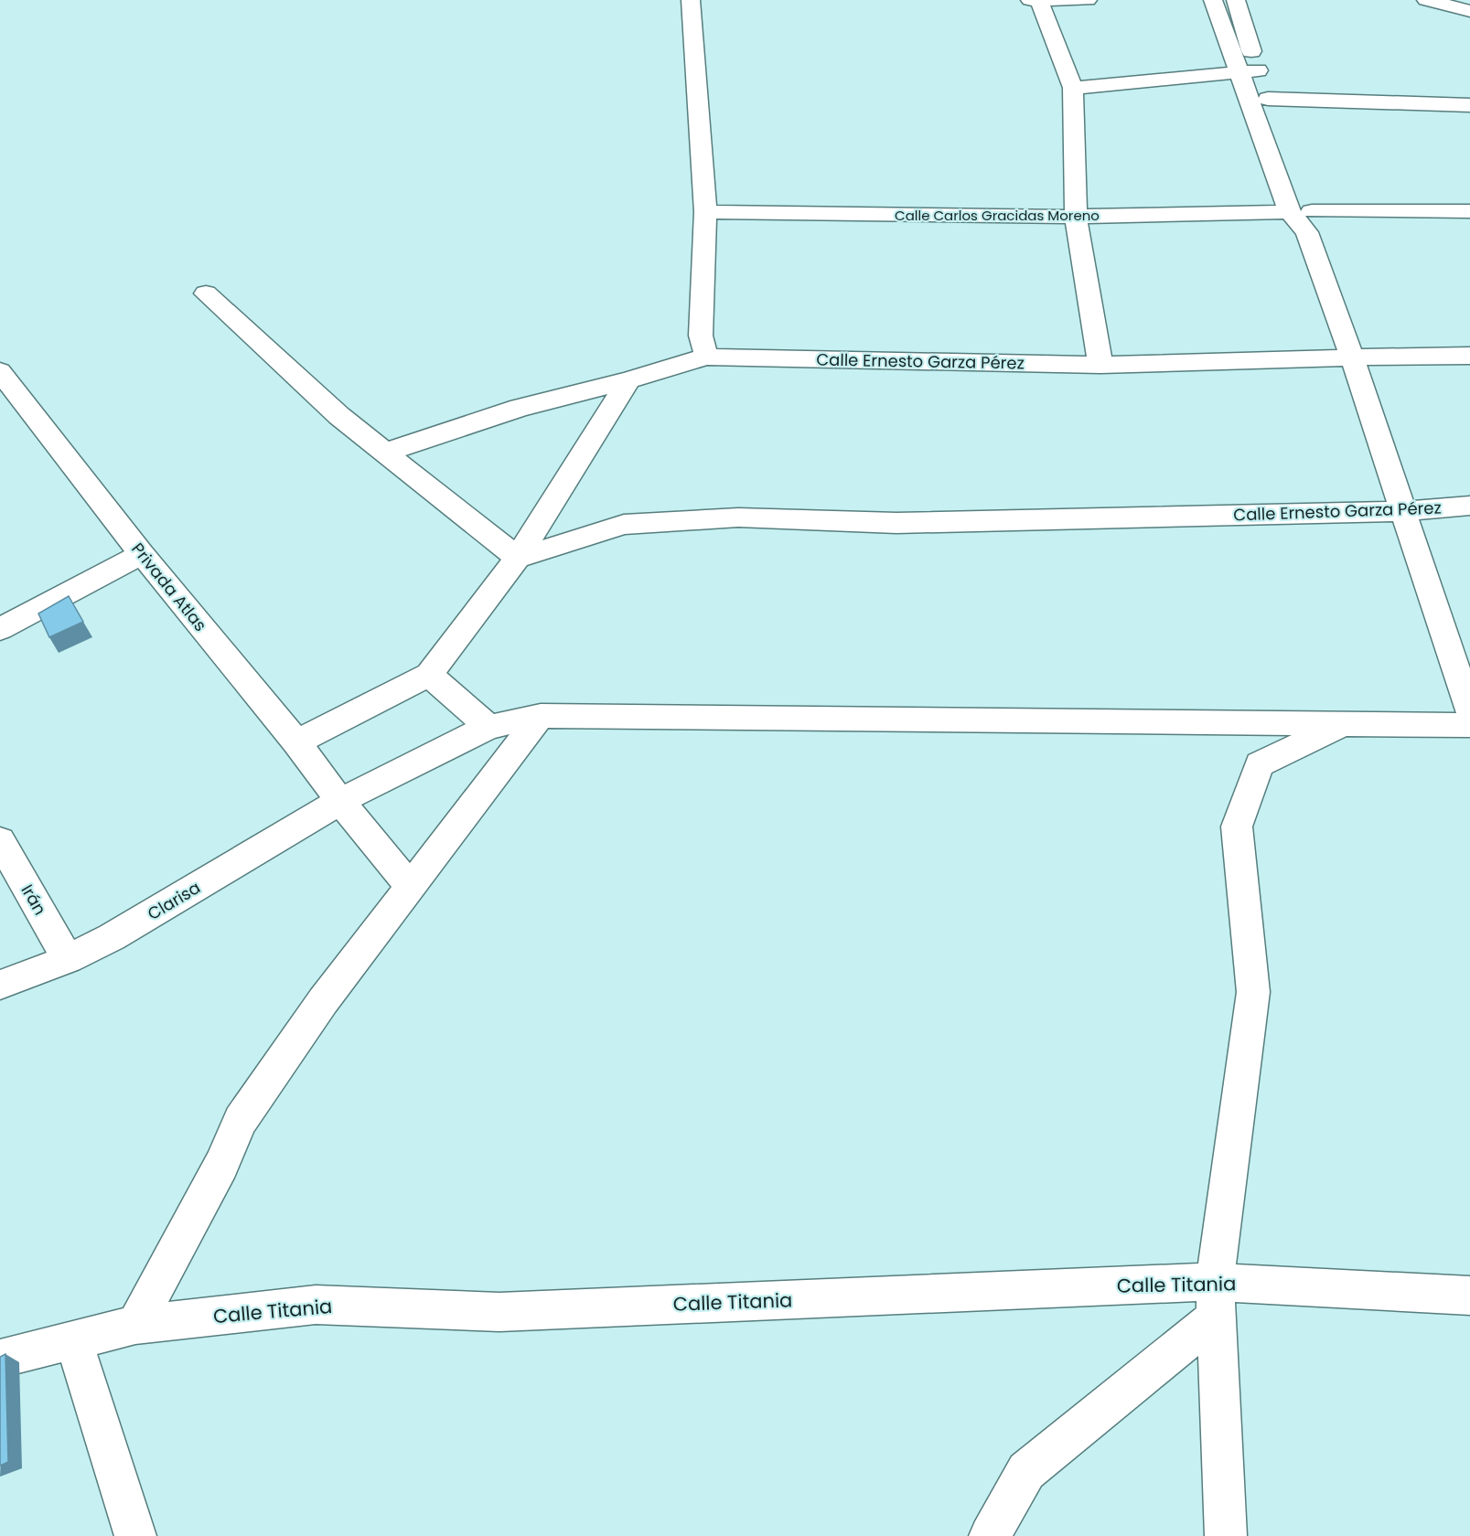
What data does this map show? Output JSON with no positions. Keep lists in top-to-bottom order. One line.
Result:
{"streets":{"street":["Calle Carlos Gracidas Moreno","Calle Ernesto Garza Pérez","Privada Atlas","Irán","Clarisa","Calle Titania"]},"crossings":[["Privada Atlas","Clarisa"],["Irán","Clarisa"]]}
